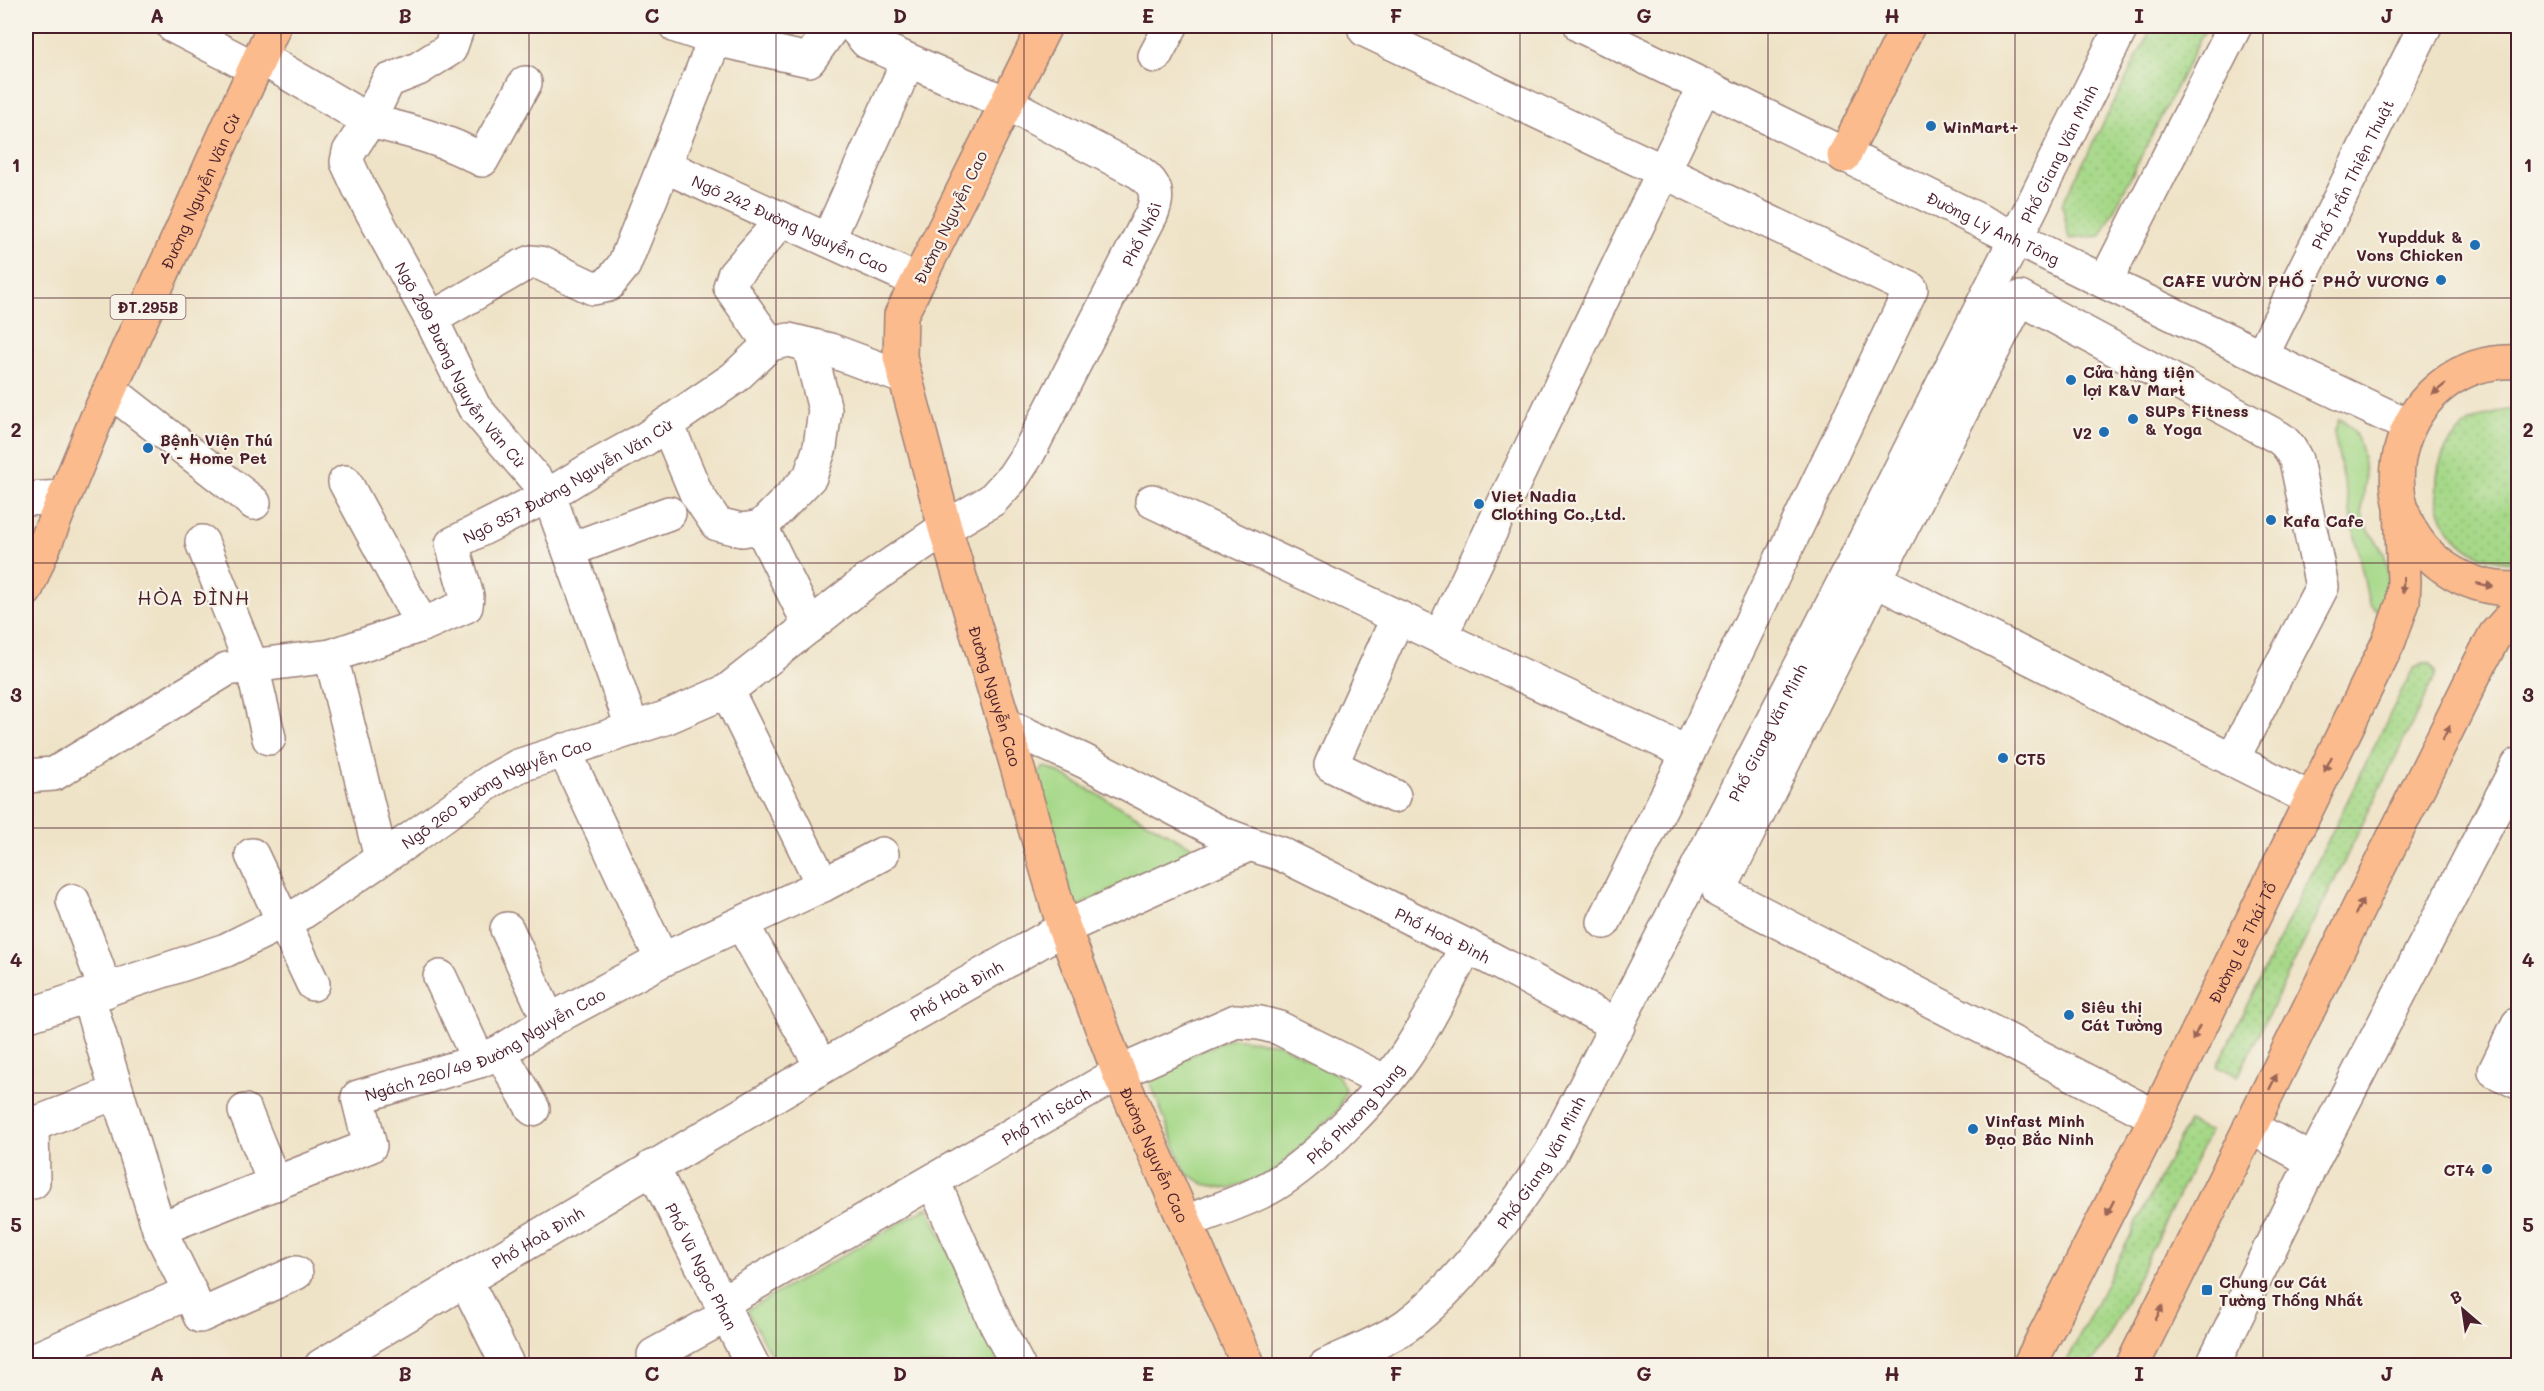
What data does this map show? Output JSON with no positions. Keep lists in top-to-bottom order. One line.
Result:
{"streets":{"main road":["Đường Nguyễn Văn Cừ","Đường Nguyễn Cao","ĐT.295B","Đường Lê Thái Tổ"],"street":["Phố Giang Văn Minh","Phố Trần Thiện Thuật","Ngõ 242 Đường Nguyễn Cao","Đường Lý Anh Tông","Phố Nhồi","Ngõ 299 Đường Nguyễn Văn Cừ","Ngõ 357 Đường Nguyễn Văn Cừ","Ngõ 260 Đường Nguyễn Cao","Phố Hoà Đình","Ngách 260/49 Đường Nguyễn Cao","Phố Phương Dung","Phố Thi Sách","Phố Vũ Ngọc Phan"]},"crossings":[["Phố Giang Văn Minh","Đường Lý Anh Tông"],["Phố Giang Văn Minh","Phố Hoà Đình"],["Phố Trần Thiện Thuật","Đường Lý Anh Tông"],["Đường Nguyễn Cao","Ngõ 242 Đường Nguyễn Cao"],["Đường Nguyễn Cao","Phố Nhồi"],["Đường Nguyễn Cao","Ngõ 260 Đường Nguyễn Cao"],["Đường Nguyễn Cao","Phố Hoà Đình"],["Đường Nguyễn Cao","Phố Phương Dung"],["Đường Nguyễn Cao","Phố Thi Sách"],["Phố Nhồi","Ngõ 260 Đường Nguyễn Cao"],["Ngõ 299 Đường Nguyễn Văn Cừ","Ngõ 357 Đường Nguyễn Văn Cừ"],["Ngõ 299 Đường Nguyễn Văn Cừ","Ngõ 260 Đường Nguyễn Cao"],["Phố Hoà Đình","Phố Phương Dung"],["Phố Hoà Đình","Phố Vũ Ngọc Phan"],["Phố Phương Dung","Phố Thi Sách"],["Phố Thi Sách","Phố Vũ Ngọc Phan"]],"districts":["HÒA ĐÌNH"],"places":{"other":["WinMart+","Yupdduk & Vons Chicken","CAFE VƯỜN PHỐ - PHỞ VƯƠNG","Cửa hàng tiện lợi K&V Mart","SUPs Fitness & Yoga","V2","Bệnh Viện Thú Y - Home Pet","Viet Nadia Clothing Co.,Ltd.","Kafa Cafe","CT5","Siêu thị Cát Tường","Vinfast Minh Đạo Bắc Ninh","CT4"],"transit":["Chung cư Cát Tường Thống Nhất"]},"north":"top left","grid":{"columns":["A","B","C","D","E","F","G","H","I","J"],"rows":["1","2","3","4","5"]}}
